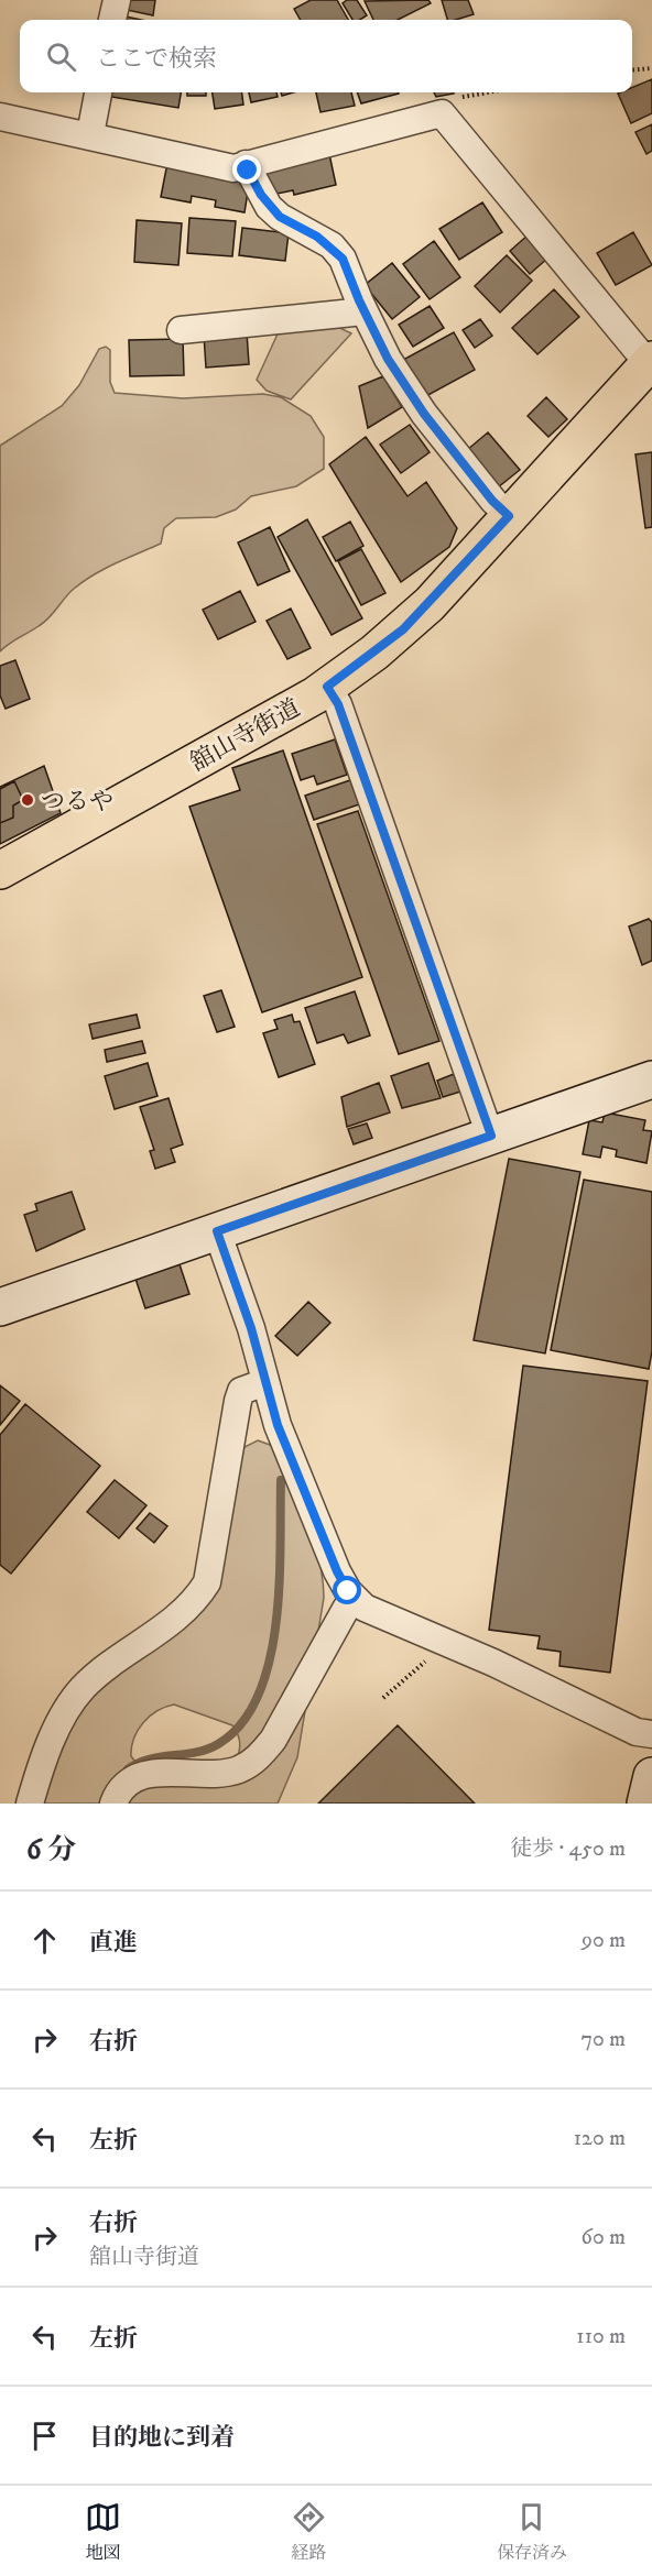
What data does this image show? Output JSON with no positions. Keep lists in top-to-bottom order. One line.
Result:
{"streets":{"main road":["舘山寺街道"]},"places":["つるや"],"page":{"search":"ここで検索","heading":["6 分","徒歩 · 450 m"],"list":[["直進","90 m"],["右折","70 m"],["左折","120 m"],["右折","舘山寺街道","60 m"],["左折","110 m"],"目的地に到着"],"nav":["地図","経路","保存済み"]}}
